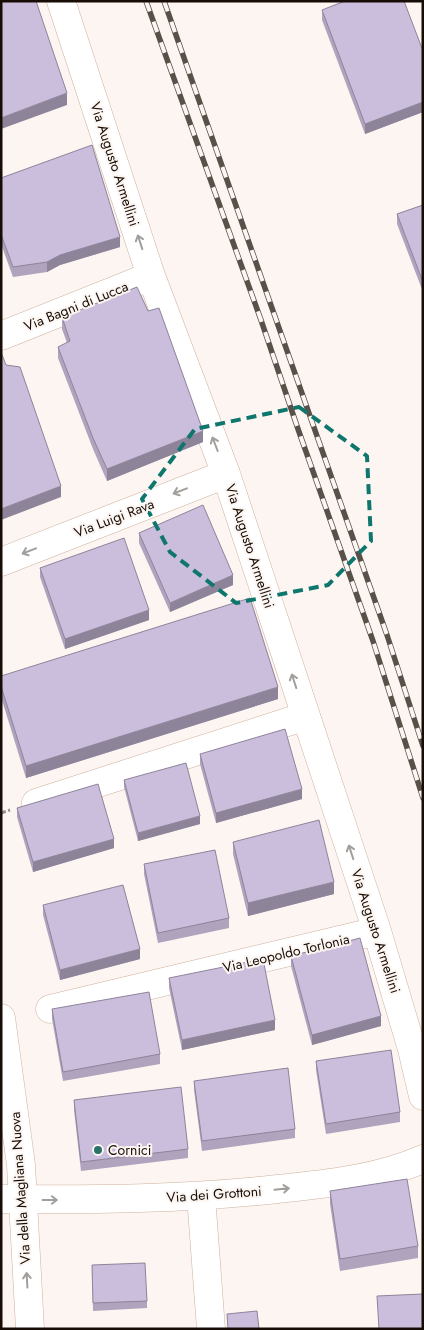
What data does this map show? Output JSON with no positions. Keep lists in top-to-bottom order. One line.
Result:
{"streets":{"street":["Via Augusto Armellini","Via Bagni di Lucca","Via Luigi Rava","Via Leopoldo Torlonia","Via della Magliana Nuova","Via dei Grottoni"]},"crossings":[["Via Augusto Armellini","Via Bagni di Lucca"],["Via Augusto Armellini","Via Luigi Rava"],["Via Augusto Armellini","Via Leopoldo Torlonia"],["Via della Magliana Nuova","Via dei Grottoni"]],"one_way":["Via Augusto Armellini","Via dei Grottoni"],"places":["Cornici"]}
